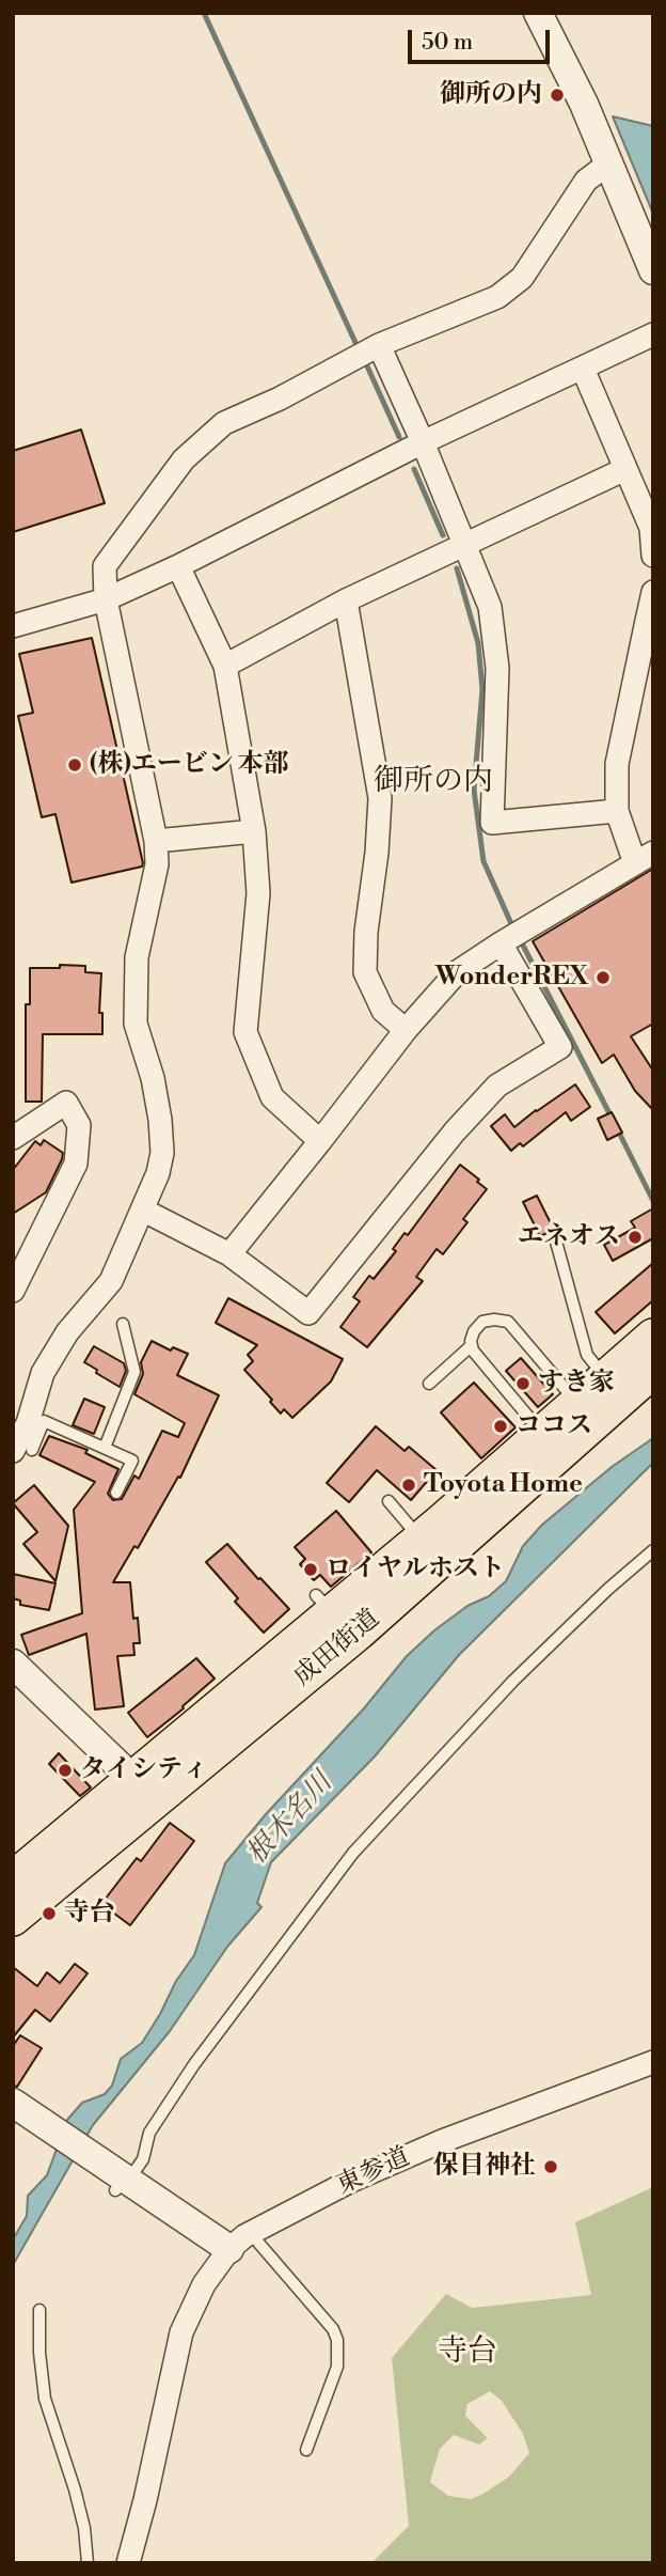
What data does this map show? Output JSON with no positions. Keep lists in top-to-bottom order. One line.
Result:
{"streets":{"highway":["成田街道"],"street":["東参道"]},"districts":["御所の内","寺台"],"water":["根木名川"],"places":["御所の内","(株)エービン 本部","WonderREX","エネオス","すき家","ココス","Toyota Home","ロイヤルホスト","タイシティ","寺台","保目神社"],"scale_bar":"50 m"}
